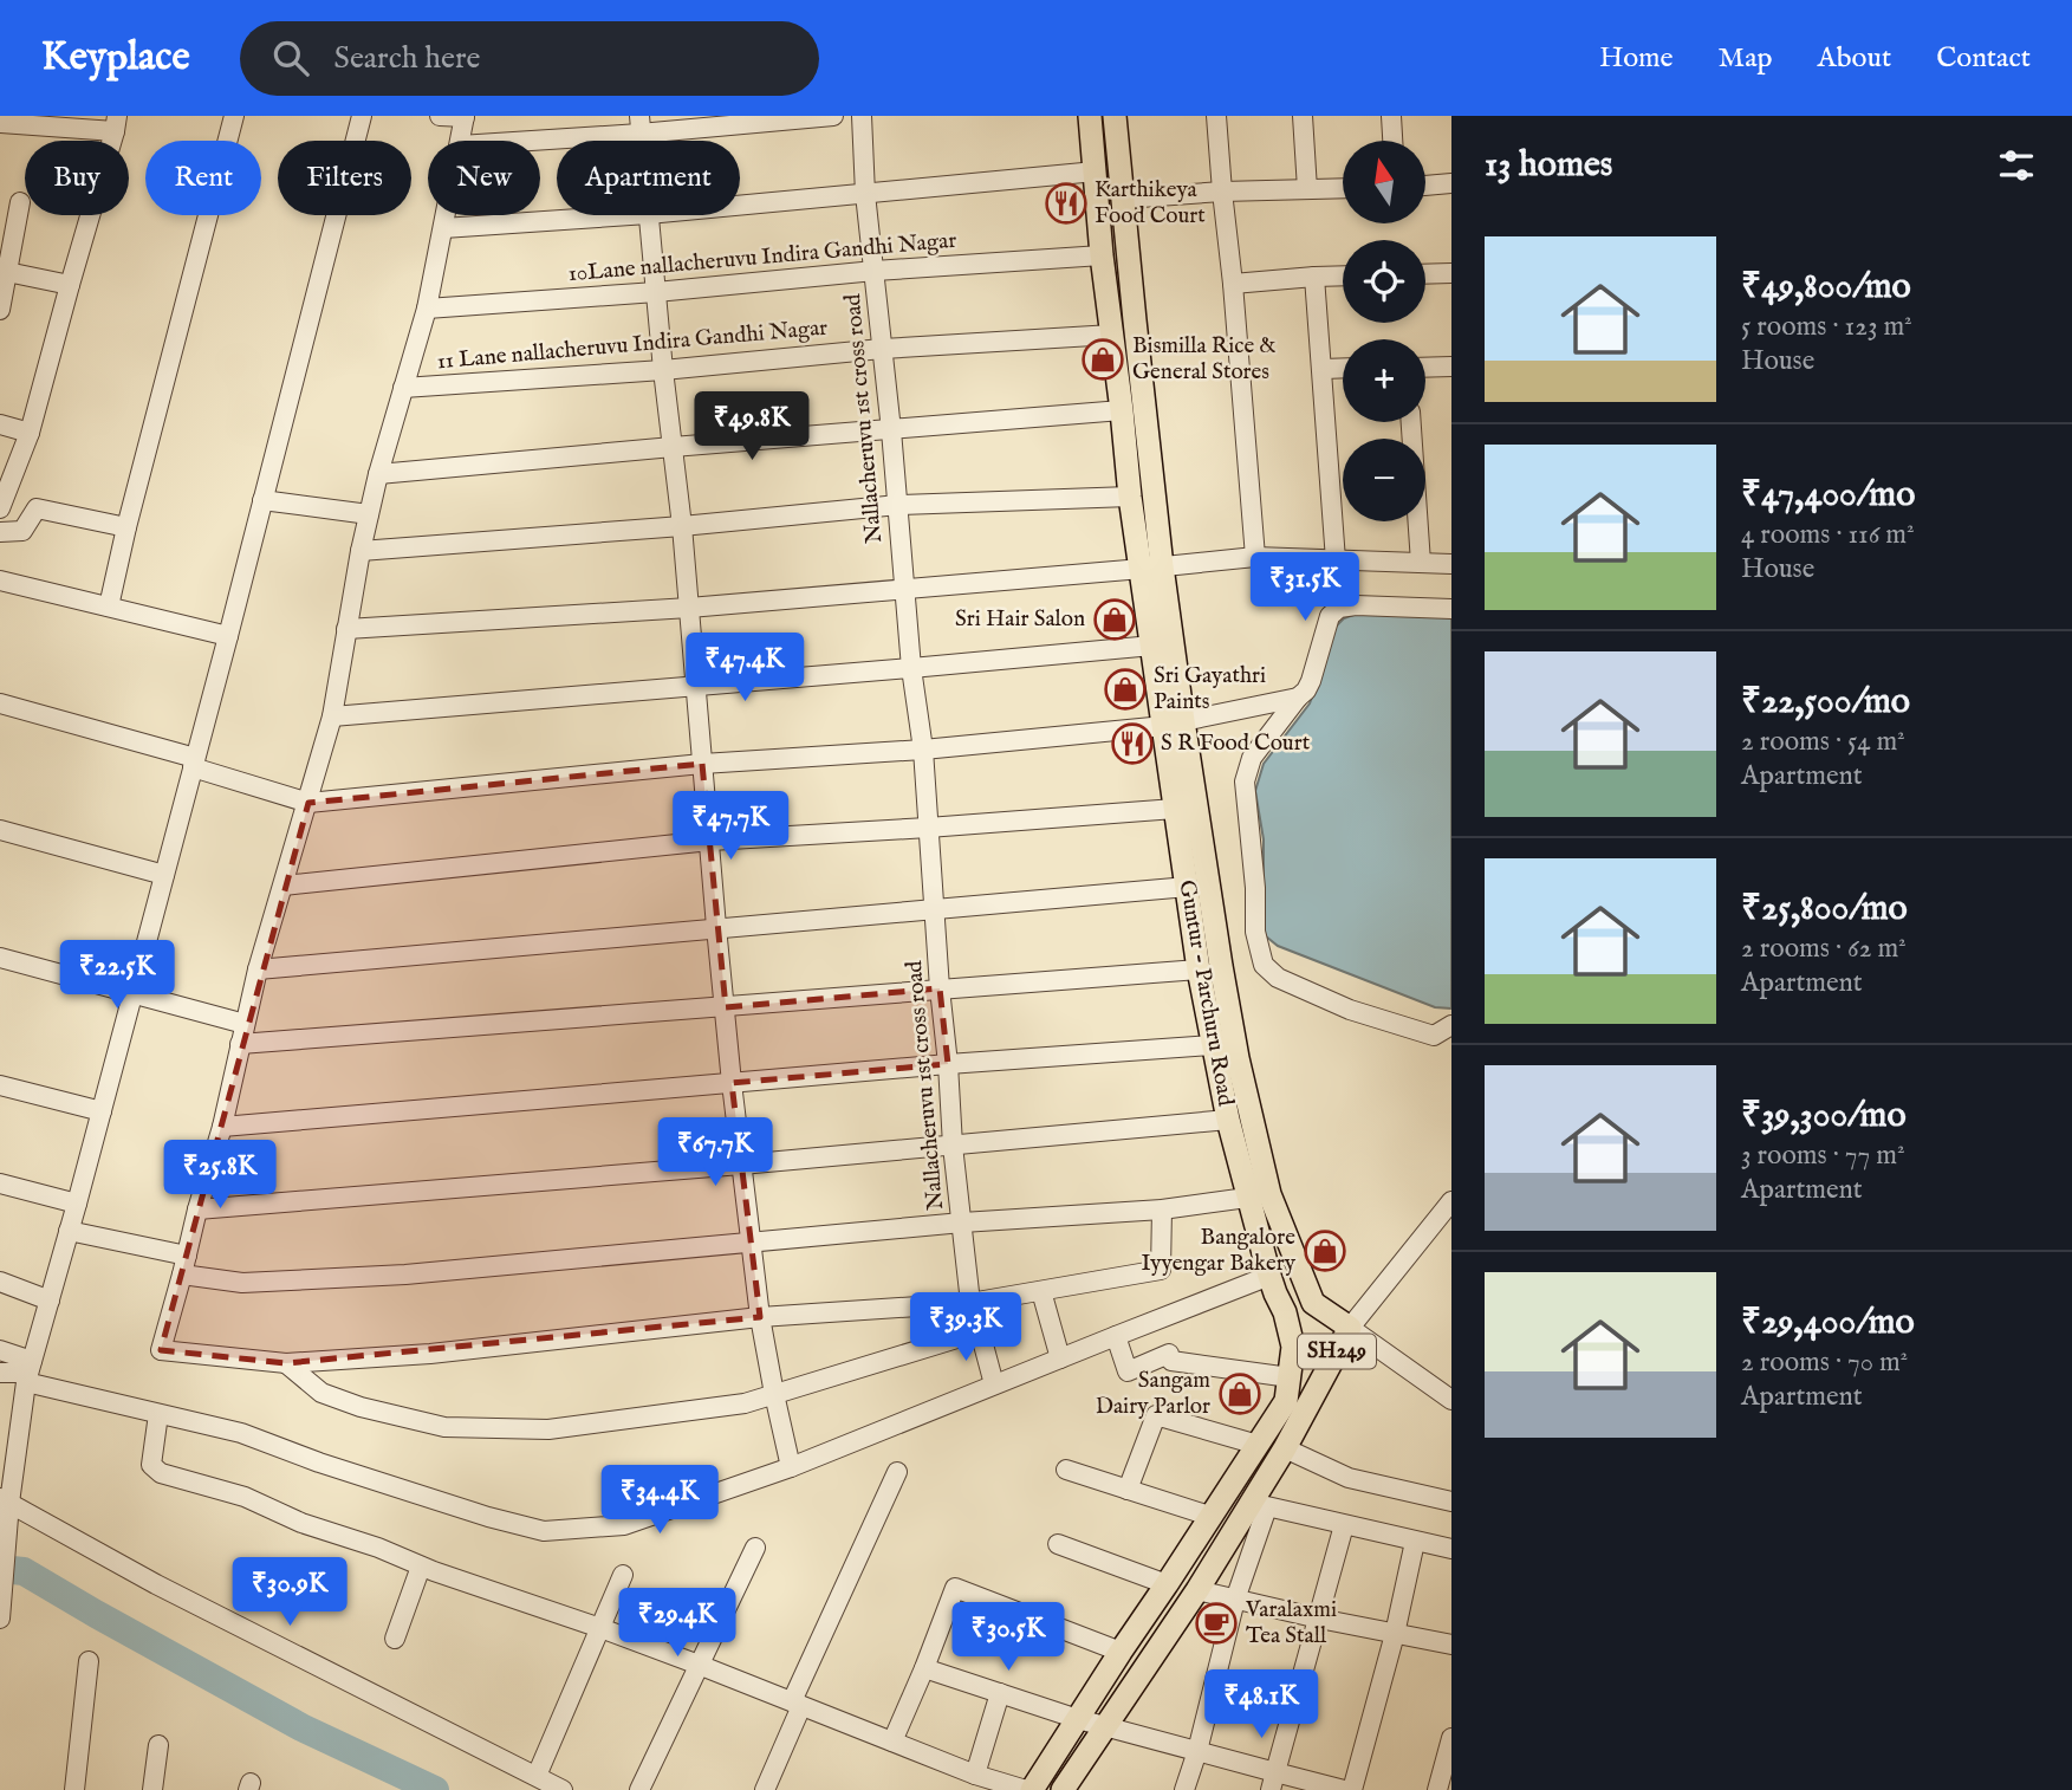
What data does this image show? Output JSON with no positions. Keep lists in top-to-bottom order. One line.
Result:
{"streets":{"main road":["Guntur - Parchuru Road","SH249"],"street":["10Lane nallacheruvu Indira Gandhi Nagar","11 Lane nallacheruvu Indira Gandhi Nagar","Nallacheruvu 1st cross road"]},"crossings":[["10Lane nallacheruvu Indira Gandhi Nagar","Nallacheruvu 1st cross road"],["10Lane nallacheruvu Indira Gandhi Nagar","Guntur - Parchuru Road"],["11 Lane nallacheruvu Indira Gandhi Nagar","Nallacheruvu 1st cross road"],["11 Lane nallacheruvu Indira Gandhi Nagar","Guntur - Parchuru Road"],["Guntur - Parchuru Road","SH249"]],"places":{"restaurant":["Karthikeya Food Court","S R Food Court"],"shop":["Bismilla Rice & General Stores","Sri Hair Salon","Sri Gayathri Paints","Bangalore Iyyengar Bakery","Sangam Dairy Parlor"],"cafe":["Varalaxmi Tea Stall"]},"north":"top","page":{"header":"Keyplace","search":"Search here","nav":["Home","Map","About","Contact"],"heading":"13 homes","map_buttons":["+","−"],"chip":["Buy","Rent","Filters","New","Apartment"],"list":[{"name":"₹49,800/mo","note":"5 rooms · 123 m² · House"},{"name":"₹47,400/mo","note":"4 rooms · 116 m² · House"},{"name":"₹22,500/mo","note":"2 rooms · 54 m² · Apartment"},{"name":"₹25,800/mo","note":"2 rooms · 62 m² · Apartment"},{"name":"₹39,300/mo","note":"3 rooms · 77 m² · Apartment"},{"name":"₹29,400/mo","note":"2 rooms · 70 m² · Apartment"}],"price":["₹49.8K","₹31.5K","₹47.4K","₹47.7K","₹22.5K","₹67.7K","₹25.8K","₹39.3K","₹34.4K","₹30.9K","₹29.4K","₹30.5K","₹48.1K"]}}
